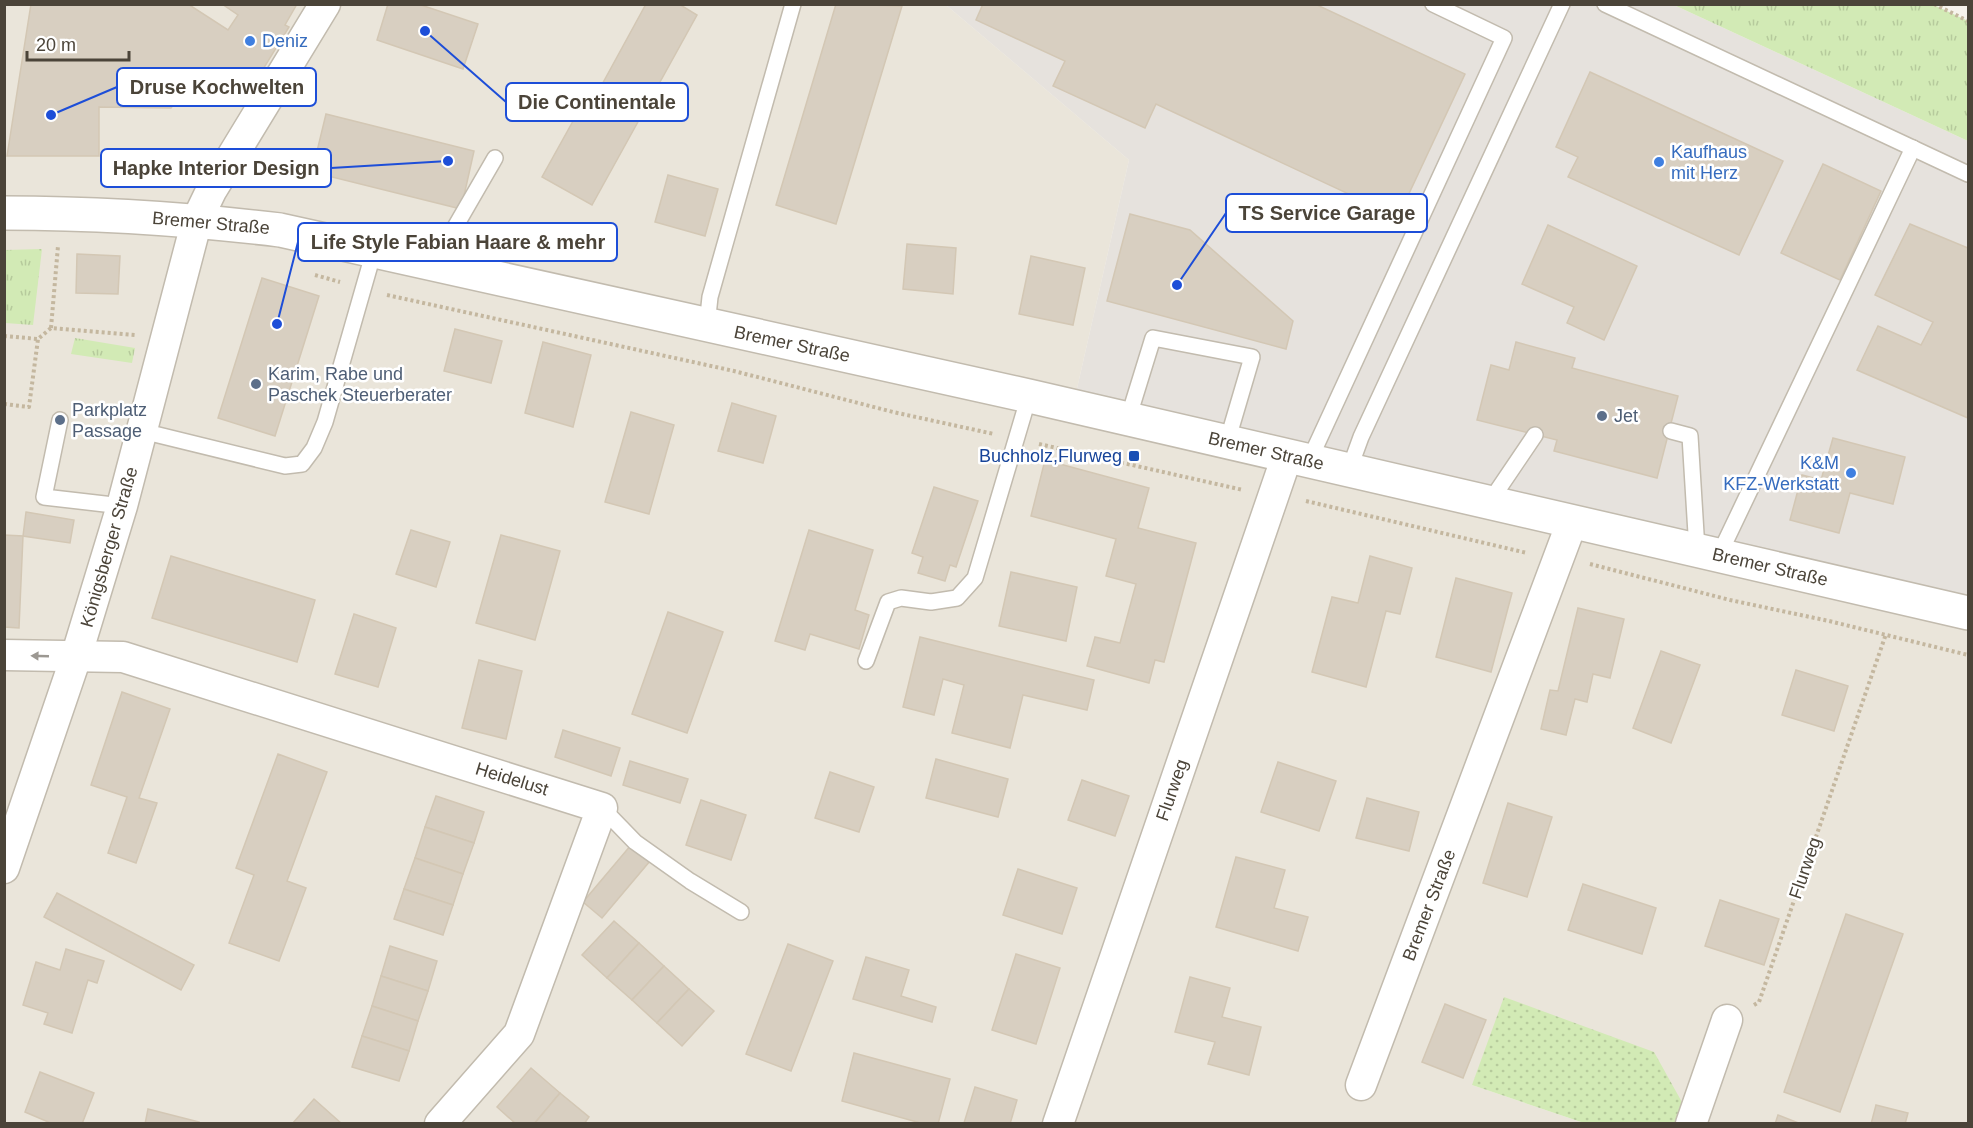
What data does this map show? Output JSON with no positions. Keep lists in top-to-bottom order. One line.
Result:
{"streets":{"street":["Bremer Straße","Königsberger Straße","Heidelust","Flurweg"]},"crossings":[["Bremer Straße","Königsberger Straße"],["Bremer Straße","Flurweg"],["Königsberger Straße","Heidelust"]],"places":{"other":["Die Continentale","Deniz","Druse Kochwelten","Hapke Interior Design","Kaufhaus mit Herz","TS Service Garage","Life Style Fabian Haare & mehr","Karim, Rabe und Paschek Steuerberater","Jet","Parkplatz Passage","K&M KFZ-Werkstatt"],"transit":["Buchholz,Flurweg"]},"scale_bar":"20 m"}
